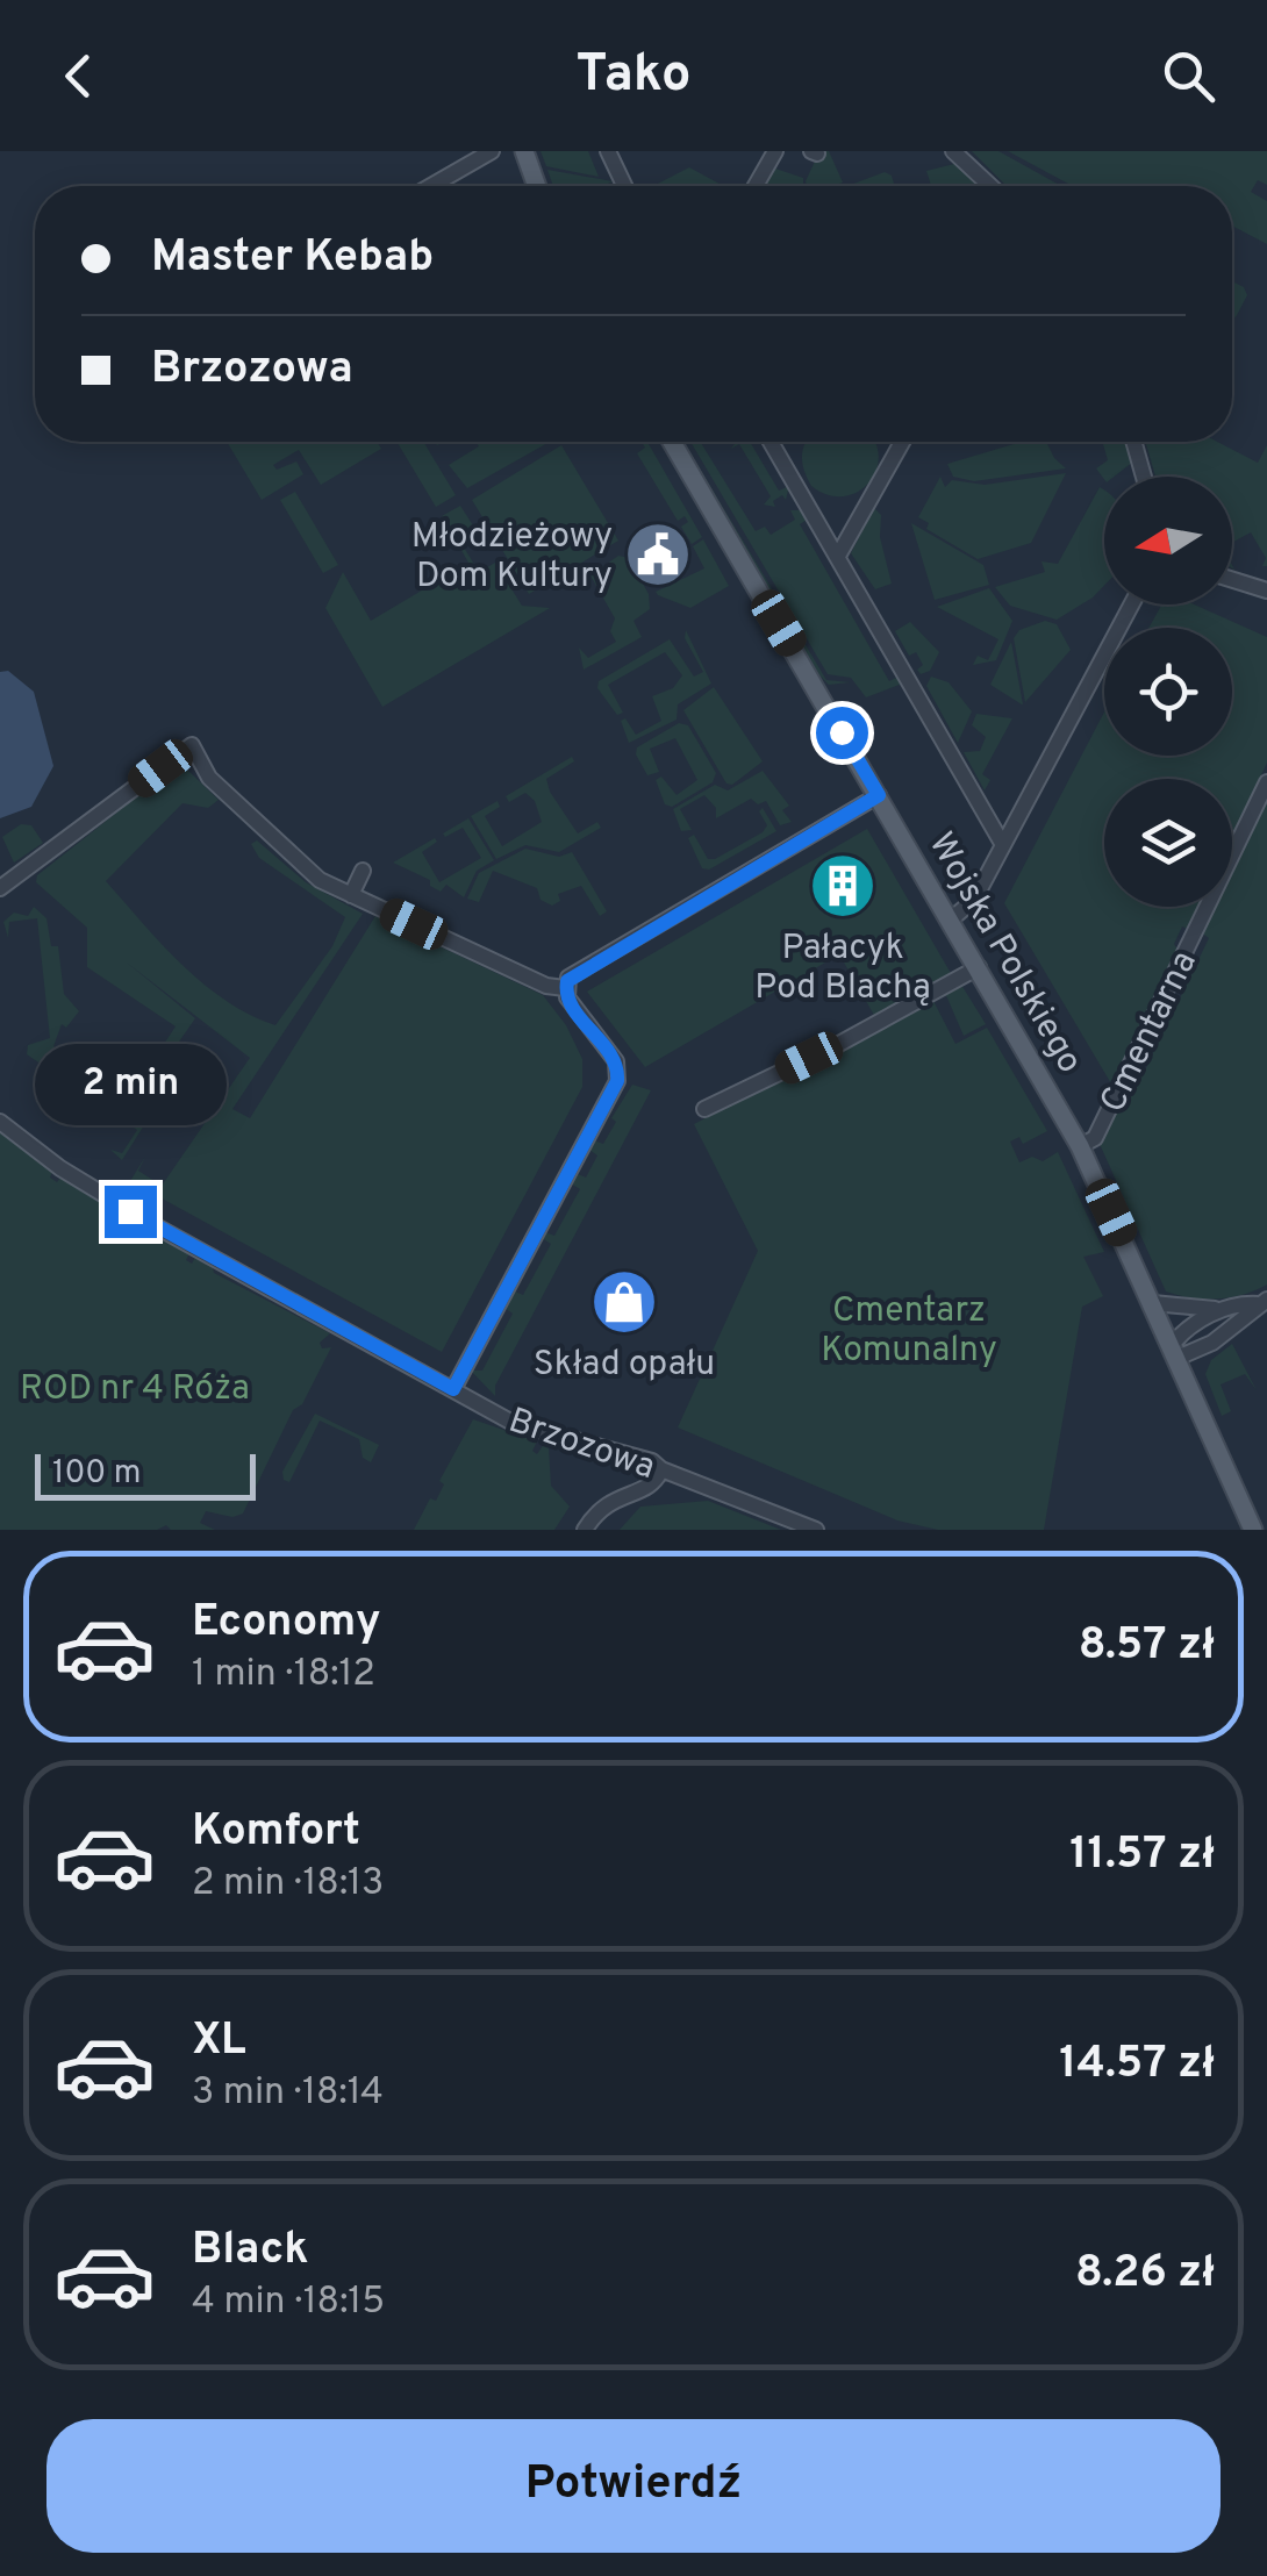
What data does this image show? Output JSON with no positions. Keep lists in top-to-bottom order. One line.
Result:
{"streets":{"main road":["Wojska Polskiego"],"street":["Cmentarna","Brzozowa"]},"crossings":[["Wojska Polskiego","Cmentarna"]],"parks":["Cmentarz Komunalny","ROD nr 4 Róża"],"places":{"public building":["Młodzieżowy Dom Kultury"],"building":["Pałacyk Pod Blachą"],"shop":["Skład opału"]},"scale_bar":"100 m","north":"left","page":{"header":"Tako","banner":["Master Kebab","Brzozowa"],"bubble":"2 min","scale":"100 m","list":[{"name":"Economy","note":"1 min · 18:12","value":"8.57 zł"},{"name":"Komfort","note":"2 min · 18:13","value":"11.57 zł"},{"name":"XL","note":"3 min · 18:14","value":"14.57 zł"},{"name":"Black","note":"4 min · 18:15","value":"8.26 zł"}],"buttons":"Potwierdź"}}
